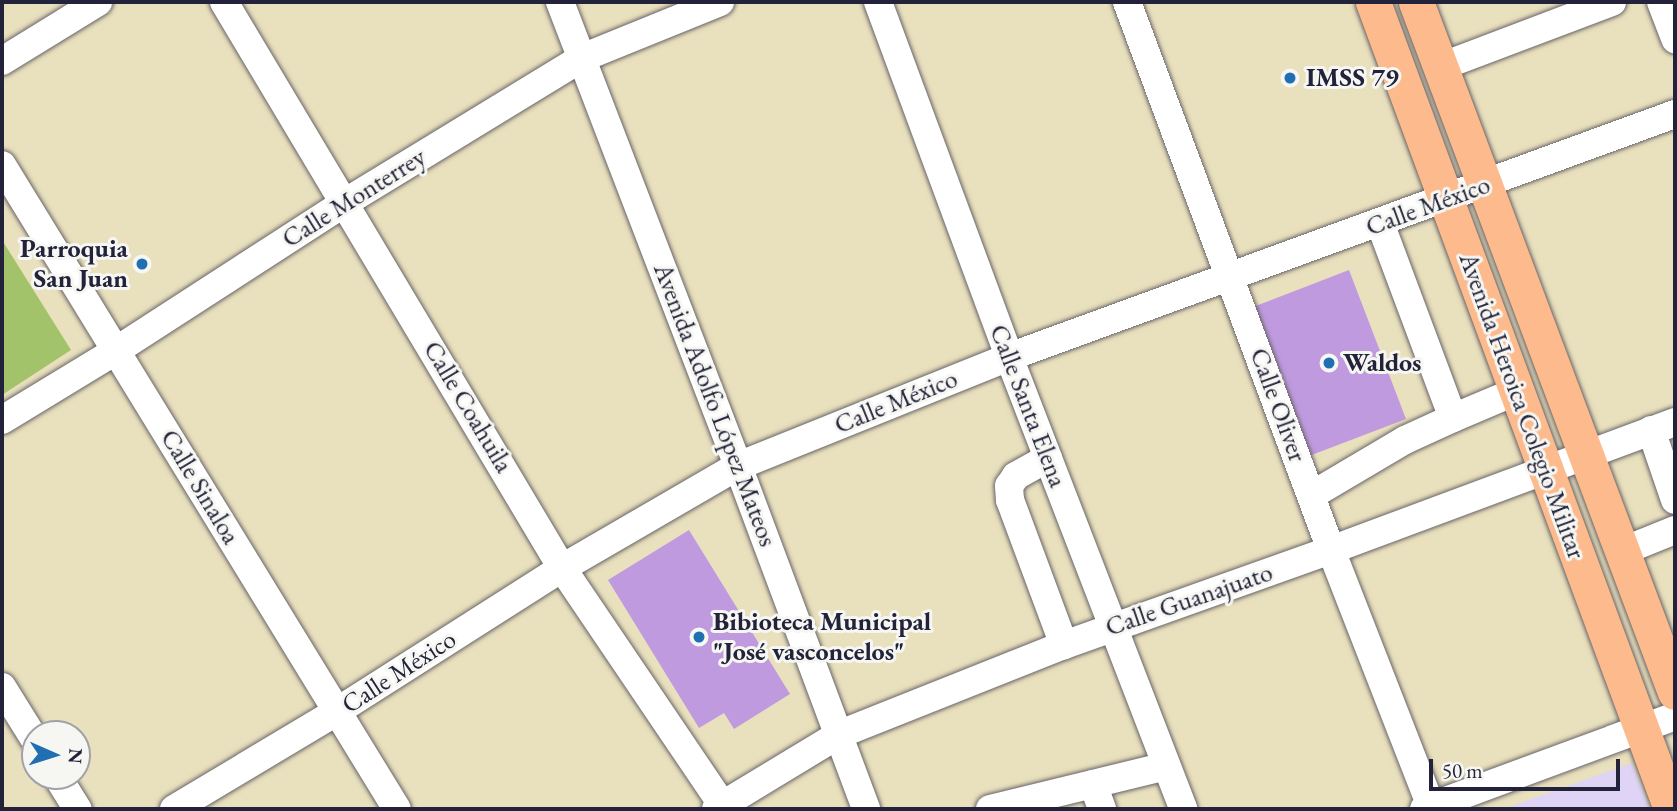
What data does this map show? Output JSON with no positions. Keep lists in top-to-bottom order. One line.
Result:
{"streets":{"main road":["Avenida Heroica Colegio Militar"],"street":["Calle Monterrey","Calle México","Avenida Adolfo López Mateos","Calle Oliver","Calle Santa Elena","Calle Coahuila","Calle Sinaloa","Calle Guanajuato"]},"crossings":[["Calle Monterrey","Avenida Adolfo López Mateos"],["Calle Monterrey","Calle Coahuila"],["Calle Monterrey","Calle Sinaloa"],["Calle México","Avenida Adolfo López Mateos"],["Calle México","Calle Oliver"],["Calle México","Calle Santa Elena"],["Calle México","Avenida Heroica Colegio Militar"],["Calle México","Calle Coahuila"],["Calle México","Calle Sinaloa"],["Avenida Adolfo López Mateos","Calle Guanajuato"],["Calle Oliver","Calle Guanajuato"],["Calle Santa Elena","Calle Guanajuato"],["Avenida Heroica Colegio Militar","Calle Guanajuato"],["Calle Coahuila","Calle Guanajuato"]],"places":["IMSS 79","Parroquia San Juan","Waldos","Bibioteca Municipal \"José vasconcelos\""],"scale_bar":"50 m","north":"right"}
